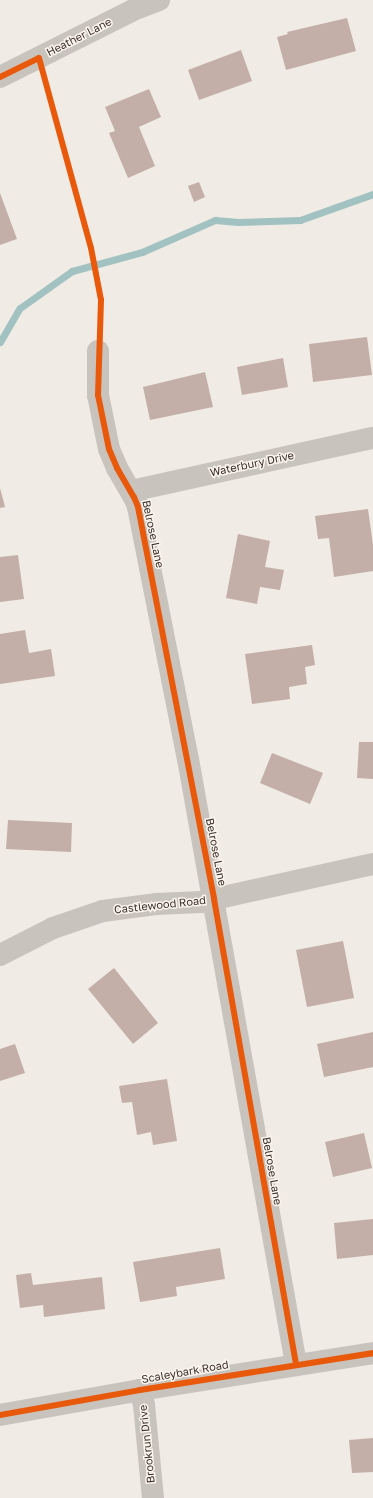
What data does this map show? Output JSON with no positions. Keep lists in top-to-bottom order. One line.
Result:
{"streets":{"street":["Heather Lane","Waterbury Drive","Belrose Lane","Castlewood Road","Scaleybark Road","Brookrun Drive"]},"crossings":[["Waterbury Drive","Belrose Lane"],["Belrose Lane","Castlewood Road"],["Belrose Lane","Scaleybark Road"],["Scaleybark Road","Brookrun Drive"]]}
